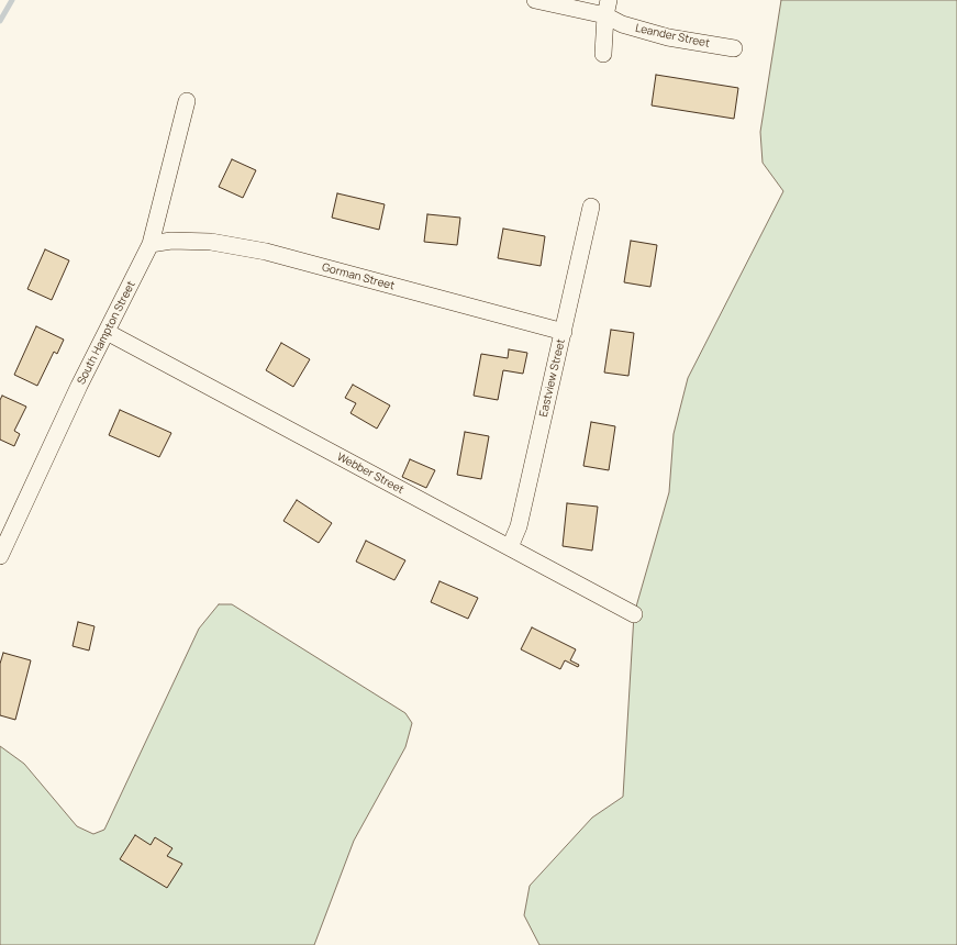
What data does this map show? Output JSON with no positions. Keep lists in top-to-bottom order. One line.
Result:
{"streets":{"street":["Leander Street","Gorman Street","South Hampton Street","Eastview Street","Webber Street"]},"crossings":[["Gorman Street","South Hampton Street"],["Gorman Street","Eastview Street"],["South Hampton Street","Webber Street"],["Eastview Street","Webber Street"]]}
